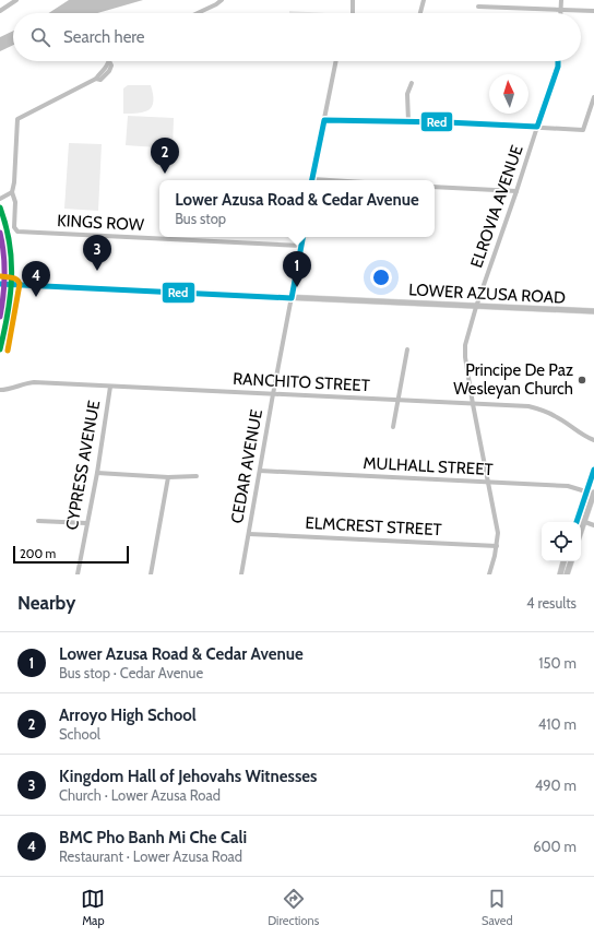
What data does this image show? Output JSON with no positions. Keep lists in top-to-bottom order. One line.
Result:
{"streets":{"main road":["LOWER AZUSA ROAD"],"street":["ELROVIA AVENUE","KINGS ROW","RANCHITO STREET","CYPRESS AVENUE","CEDAR AVENUE","MULHALL STREET","ELMCREST STREET"]},"crossings":[["ELROVIA AVENUE","LOWER AZUSA ROAD"],["ELROVIA AVENUE","RANCHITO STREET"],["ELROVIA AVENUE","MULHALL STREET"],["ELROVIA AVENUE","ELMCREST STREET"],["KINGS ROW","CEDAR AVENUE"],["LOWER AZUSA ROAD","CEDAR AVENUE"],["RANCHITO STREET","CYPRESS AVENUE"],["RANCHITO STREET","CEDAR AVENUE"],["CEDAR AVENUE","MULHALL STREET"],["CEDAR AVENUE","ELMCREST STREET"]],"places":["Principe De Paz Wesleyan Church"],"lines":["transit line Red"],"scale_bar":"200 m","north":"top","page":{"search":"Search here","pins":["2","3","1","4"],"popup":["Lower Azusa Road & Cedar Avenue","Bus stop"],"scale":"200 m","heading":["Nearby","4 results"],"list":[{"mark":"1","name":"Lower Azusa Road & Cedar Avenue","note":"Bus stop · Cedar Avenue","value":"150 m"},{"mark":"2","name":"Arroyo High School","note":"School","value":"410 m"},{"mark":"3","name":"Kingdom Hall of Jehovahs Witnesses","note":"Church · Lower Azusa Road","value":"490 m"},{"mark":"4","name":"BMC Pho Banh Mi Che Cali","note":"Restaurant · Lower Azusa Road","value":"600 m"}],"nav":["Map","Directions","Saved"]}}
